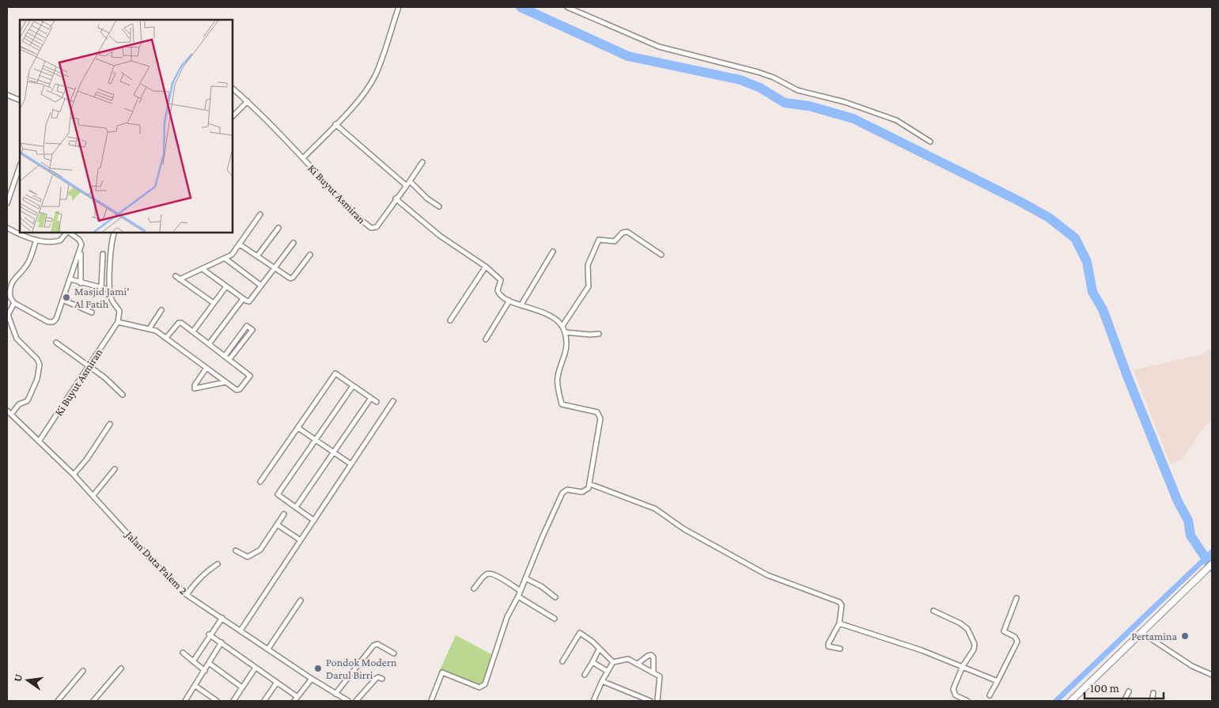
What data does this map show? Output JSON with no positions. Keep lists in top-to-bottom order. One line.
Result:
{"streets":{"street":["Ki Buyut Asmiran","Jalan Duta Palem 2"]},"crossings":[["Ki Buyut Asmiran","Jalan Duta Palem 2"]],"places":["Masjid Jami' Al Fatih","Pertamina","Pondok Modern Darul Birri"],"scale_bar":"100 m","north":"left"}
